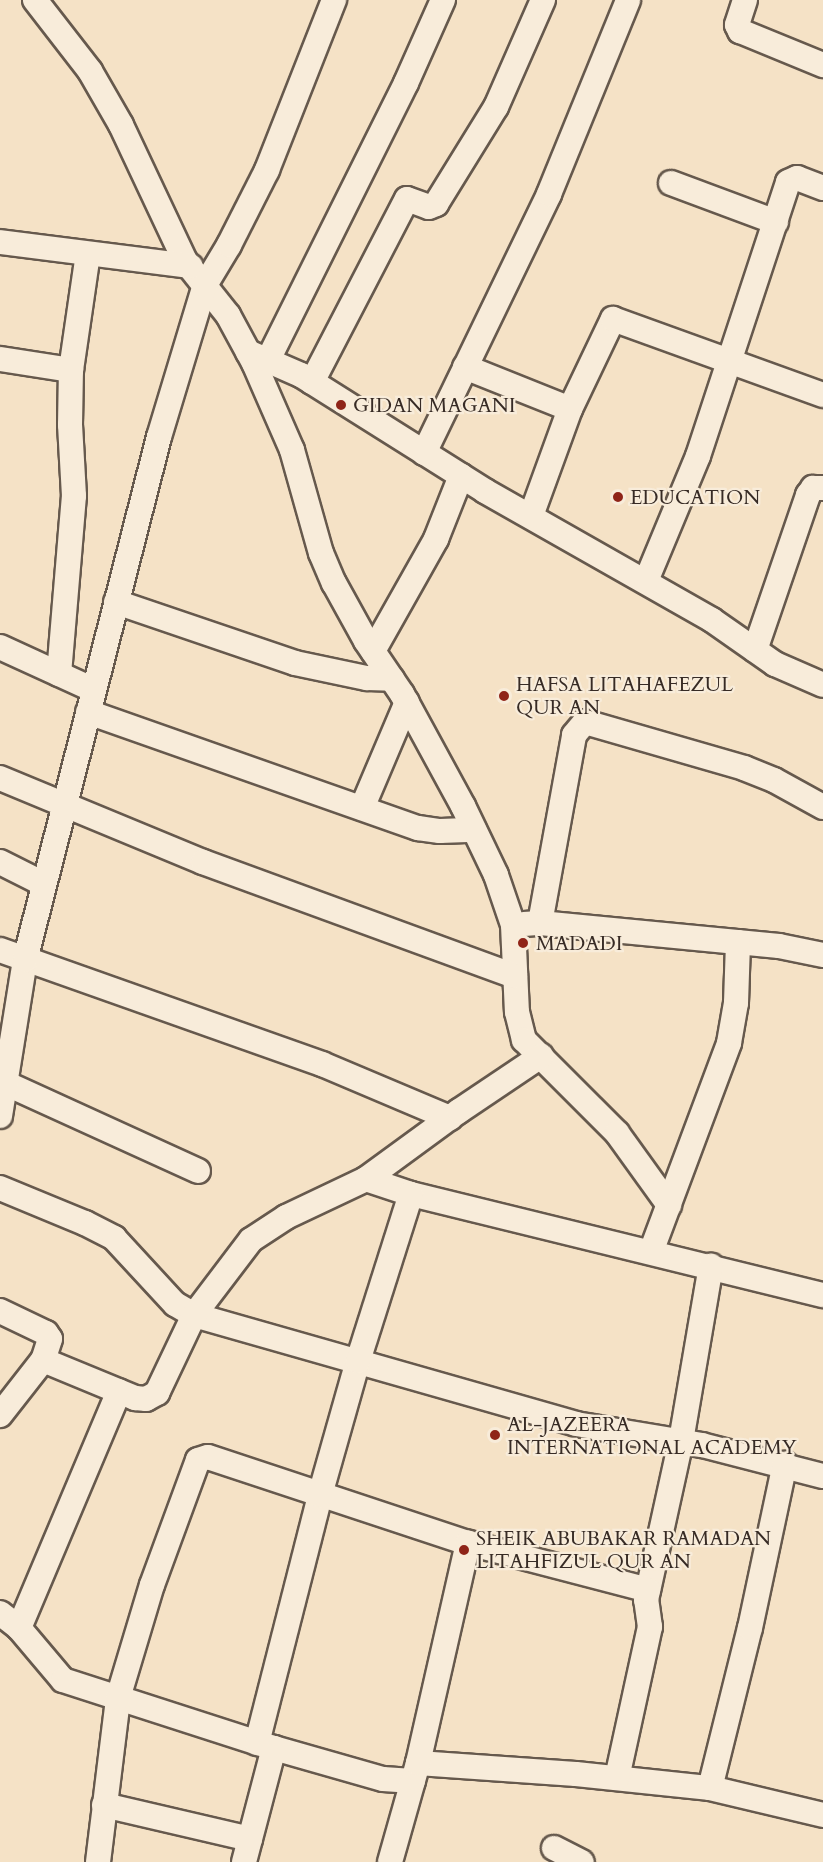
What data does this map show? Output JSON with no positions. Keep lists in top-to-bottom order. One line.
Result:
{"places":["GIDAN MAGANI","EDUCATION","HAFSA LITAHAFEZUL QUR AN","MADADI","AL-JAZEERA INTERNATIONAL ACADEMY","SHEIK ABUBAKAR RAMADAN LITAHFIZUL QUR AN"]}
